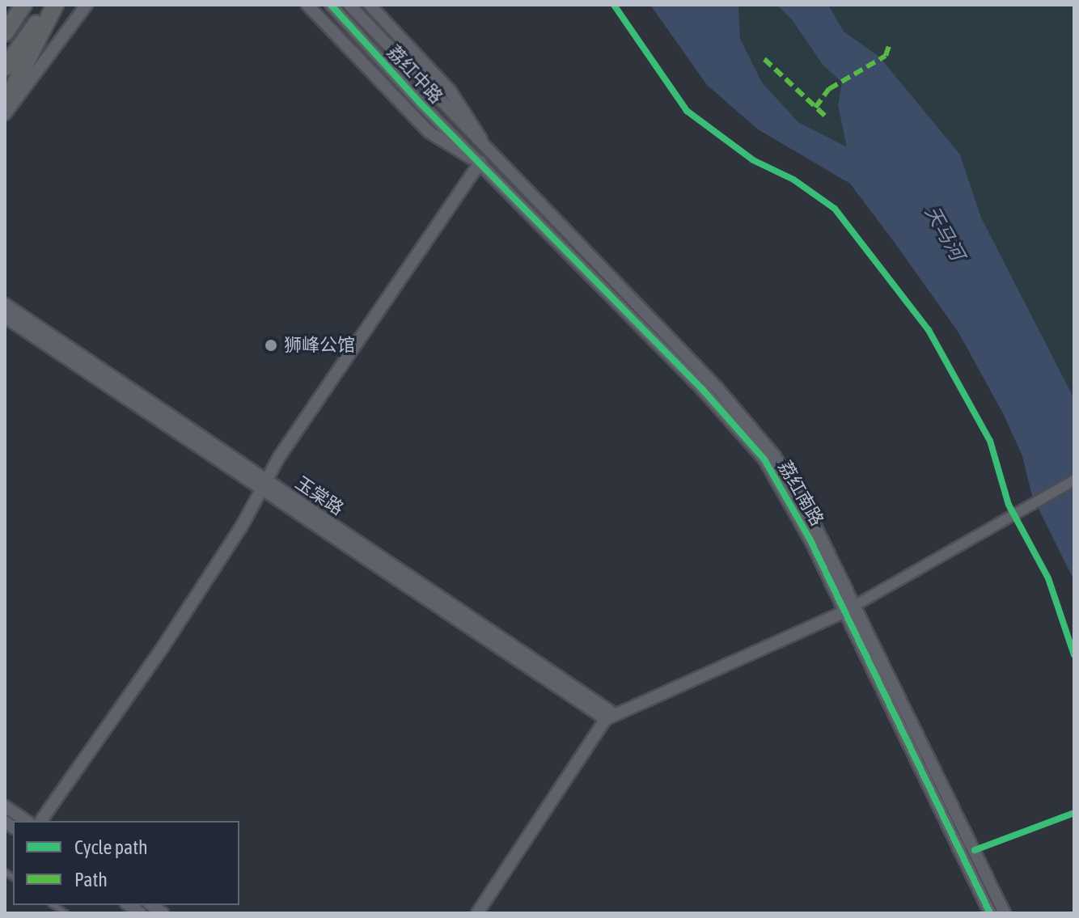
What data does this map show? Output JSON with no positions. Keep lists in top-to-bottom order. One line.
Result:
{"streets":{"street":["荔红中路","荔红南路","玉棠路"]},"crossings":[["荔红中路","荔红南路"]],"water":["天马河"],"places":["狮峰公馆"],"legend":["Cycle path","Path"]}
